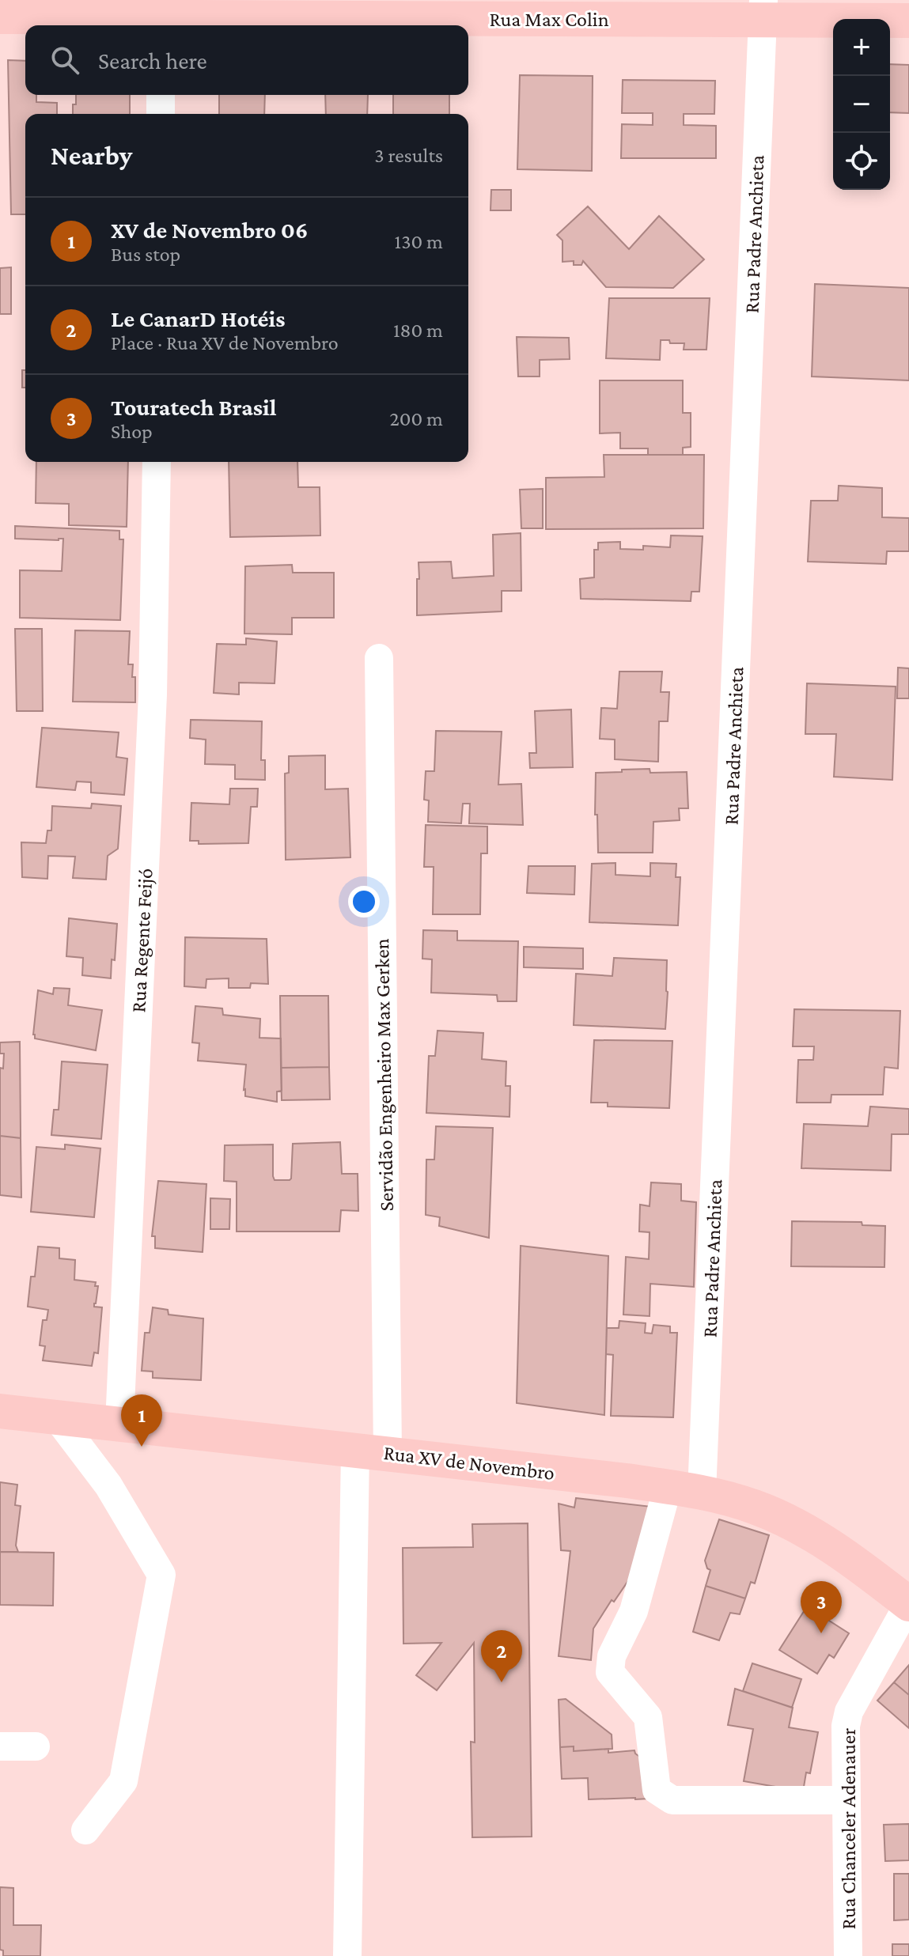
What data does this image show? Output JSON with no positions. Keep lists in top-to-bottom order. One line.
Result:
{"streets":{"main road":["Rua Max Colin","Rua XV de Novembro"],"street":["Rua Padre Anchieta","Rua Regente Feijó","Servidão Engenheiro Max Gerken","Rua Chanceler Adenauer"]},"crossings":[["Rua Max Colin","Rua Padre Anchieta"],["Rua Padre Anchieta","Rua XV de Novembro"],["Rua Regente Feijó","Rua XV de Novembro"],["Servidão Engenheiro Max Gerken","Rua XV de Novembro"],["Rua XV de Novembro","Rua Chanceler Adenauer"]],"page":{"map_buttons":["+","−"],"search":"Search here","heading":["Nearby","3 results"],"list":[{"mark":"1","name":"XV de Novembro 06","note":"Bus stop","value":"130 m"},{"mark":"2","name":"Le CanarD Hotéis","note":"Place · Rua XV de Novembro","value":"180 m"},{"mark":"3","name":"Touratech Brasil","note":"Shop","value":"200 m"}],"pins":["1","3","2"]}}
